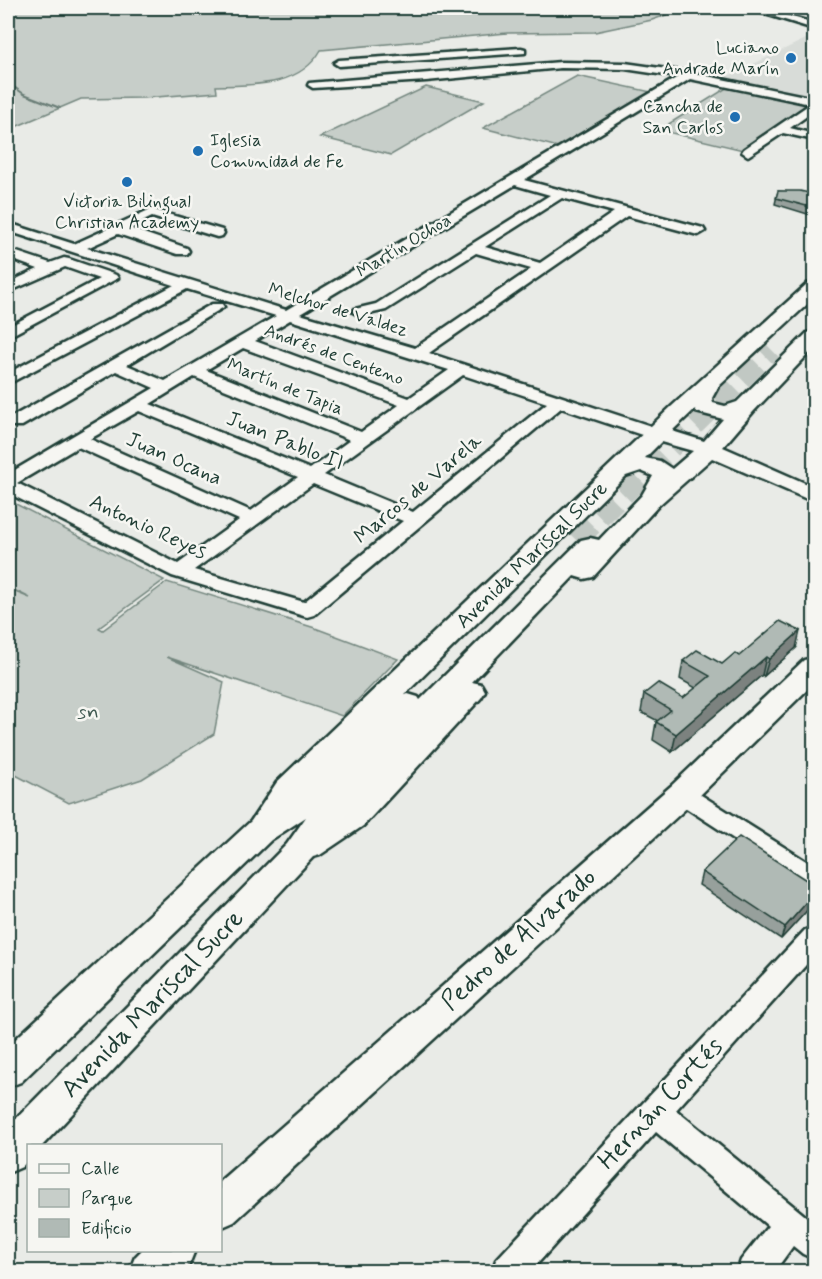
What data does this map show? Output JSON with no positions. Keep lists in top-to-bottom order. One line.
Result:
{"streets":{"main road":["Avenida Mariscal Sucre","Pedro de Alvarado"],"street":["Martín Ochoa","Melchor de Valdez","Andrés de Centeno","Martín de Tapia","Juan Pablo II","Juan Ocana","Marcos de Varela","Antonio Reyes","Hernán Cortés"]},"crossings":[["Martín Ochoa","Melchor de Valdez"],["Martín Ochoa","Andrés de Centeno"],["Martín Ochoa","Martín de Tapia"],["Martín Ochoa","Juan Pablo II"],["Martín Ochoa","Juan Ocana"],["Melchor de Valdez","Marcos de Varela"],["Melchor de Valdez","Avenida Mariscal Sucre"],["Juan Pablo II","Marcos de Varela"],["Marcos de Varela","Antonio Reyes"]],"parks":["sn"],"places":["Luciano Andrade Marín","Cancha de San Carlos","Iglesia Comunidad de Fe","Victoria Bilingual Christian Academy"],"legend":["Calle","Parque","Edificio"]}
